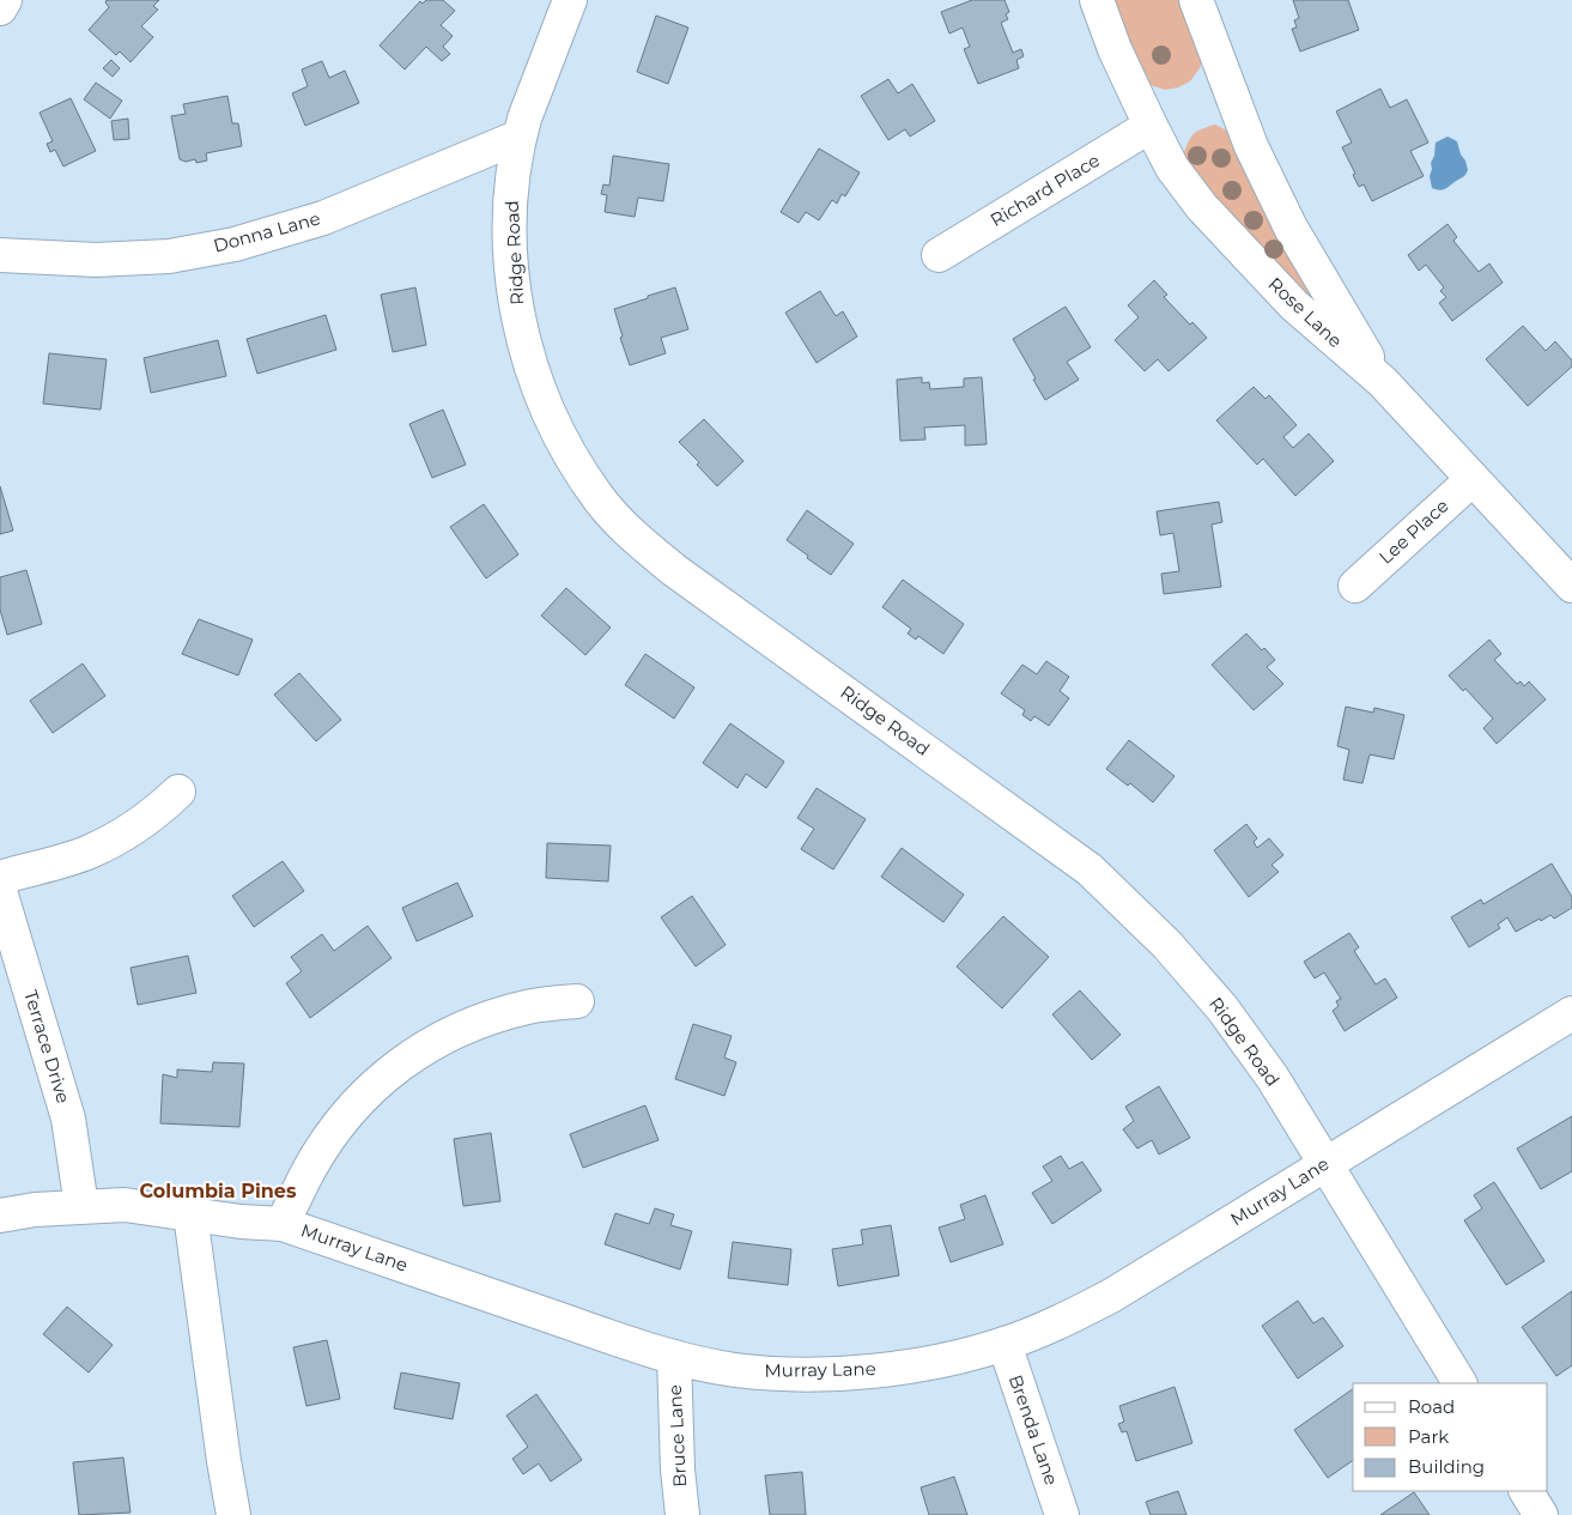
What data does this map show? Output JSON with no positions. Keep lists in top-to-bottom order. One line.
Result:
{"streets":{"street":["Richard Place","Donna Lane","Ridge Road","Rose Lane","Lee Place","Terrace Drive","Murray Lane","Brenda Lane","Bruce Lane"]},"crossings":[["Richard Place","Rose Lane"],["Donna Lane","Ridge Road"],["Ridge Road","Murray Lane"],["Rose Lane","Lee Place"],["Terrace Drive","Murray Lane"],["Murray Lane","Brenda Lane"],["Murray Lane","Bruce Lane"]],"districts":["Columbia Pines"],"legend":["Road","Park","Building"]}
